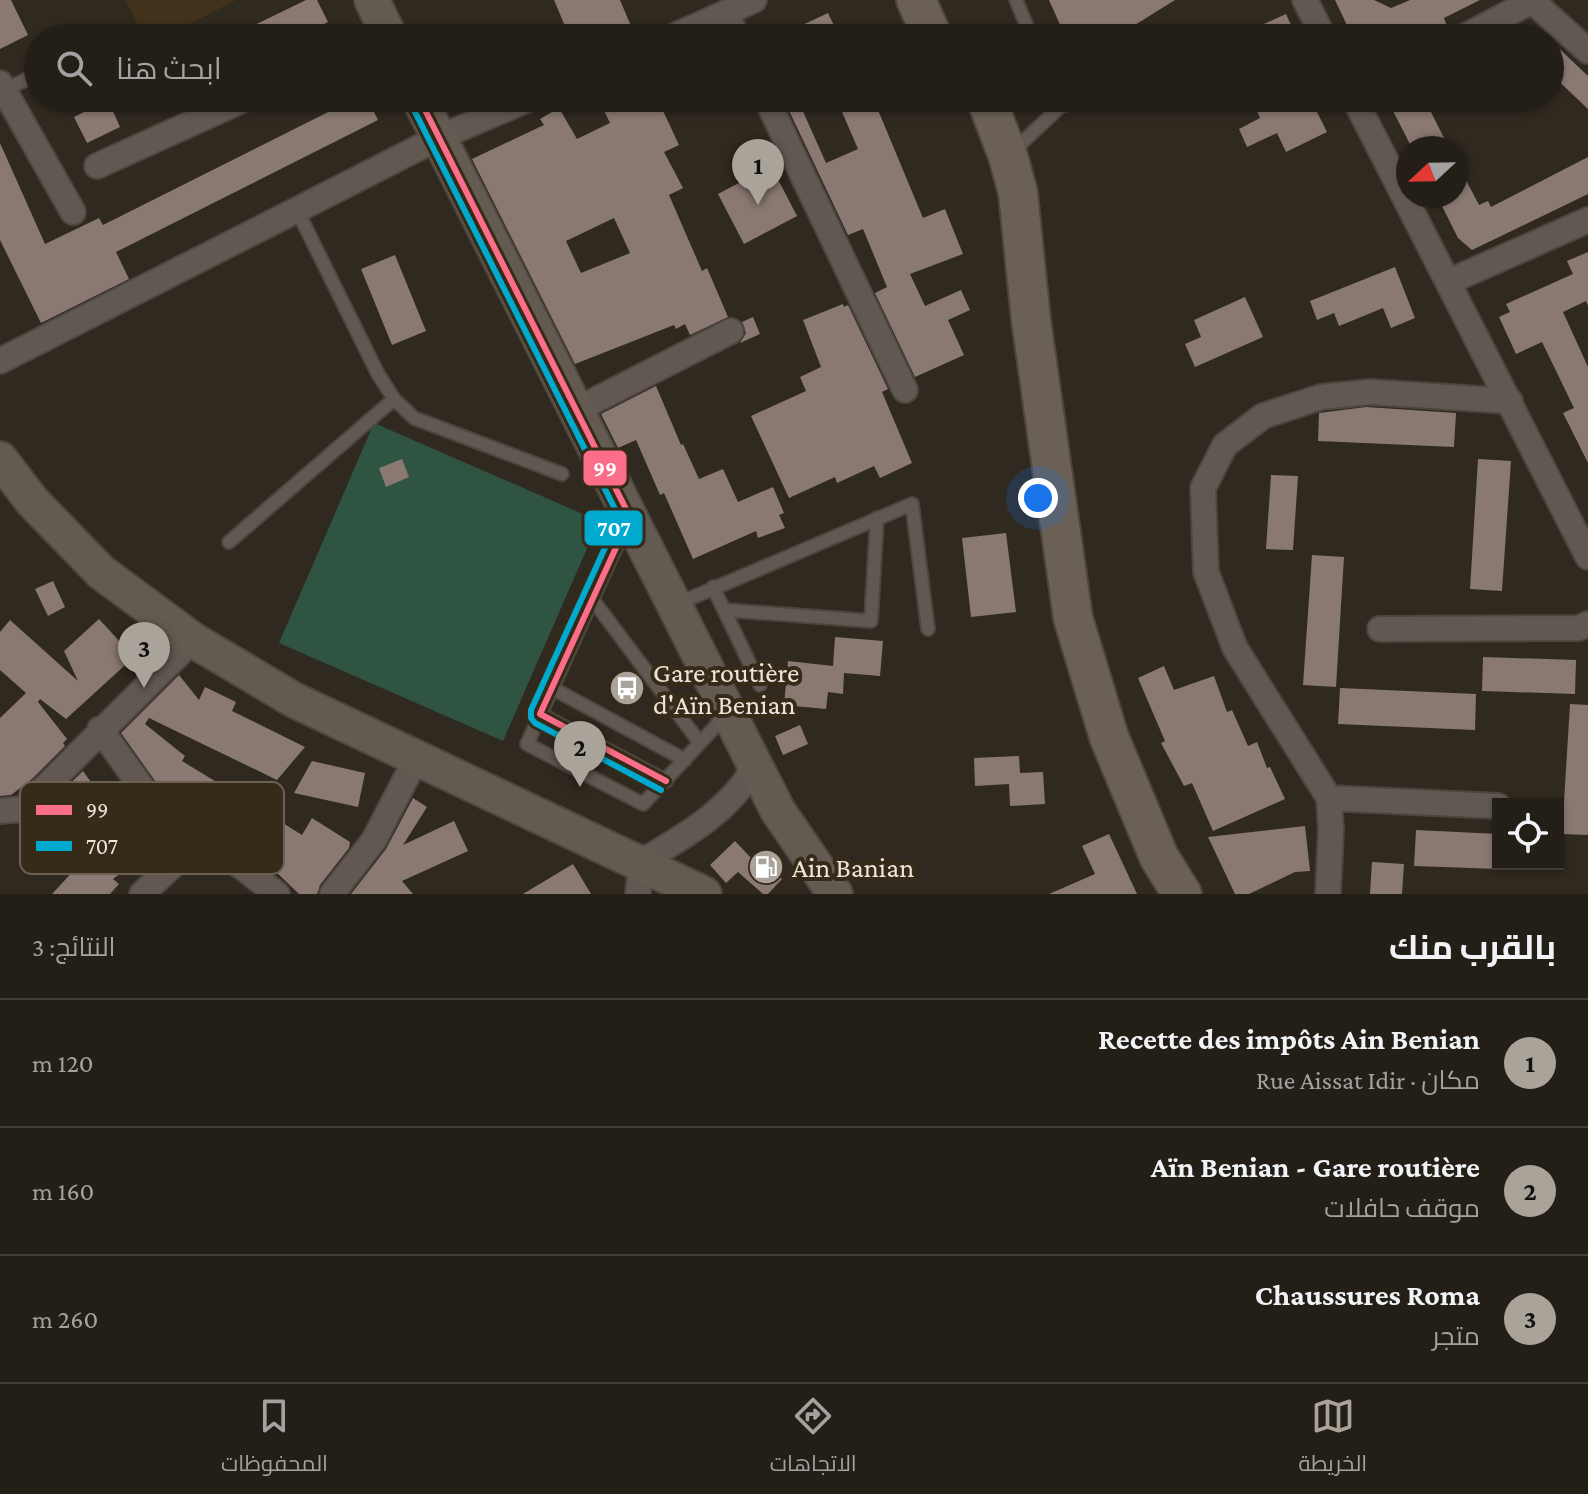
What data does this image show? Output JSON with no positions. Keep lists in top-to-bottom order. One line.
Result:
{"places":{"bus stop":["Gare routière d'Aïn Benian"],"fuel station":["Ain Banian"]},"lines":["transit line 99","transit line 707"],"legend":["99","707"],"north":"left","page":{"search":"ابحث هنا","pins":["1","3","2"],"heading":["بالقرب منك","النتائج: 3"],"list":[{"mark":"1","name":"Recette des impôts Ain Benian","note":"مكان · Rue Aissat Idir","value":"120 m"},{"mark":"2","name":"Aïn Benian - Gare routière","note":"موقف حافلات","value":"160 m"},{"mark":"3","name":"Chaussures Roma","note":"متجر","value":"260 m"}],"nav":["الخريطة","الاتجاهات","المحفوظات"]}}
